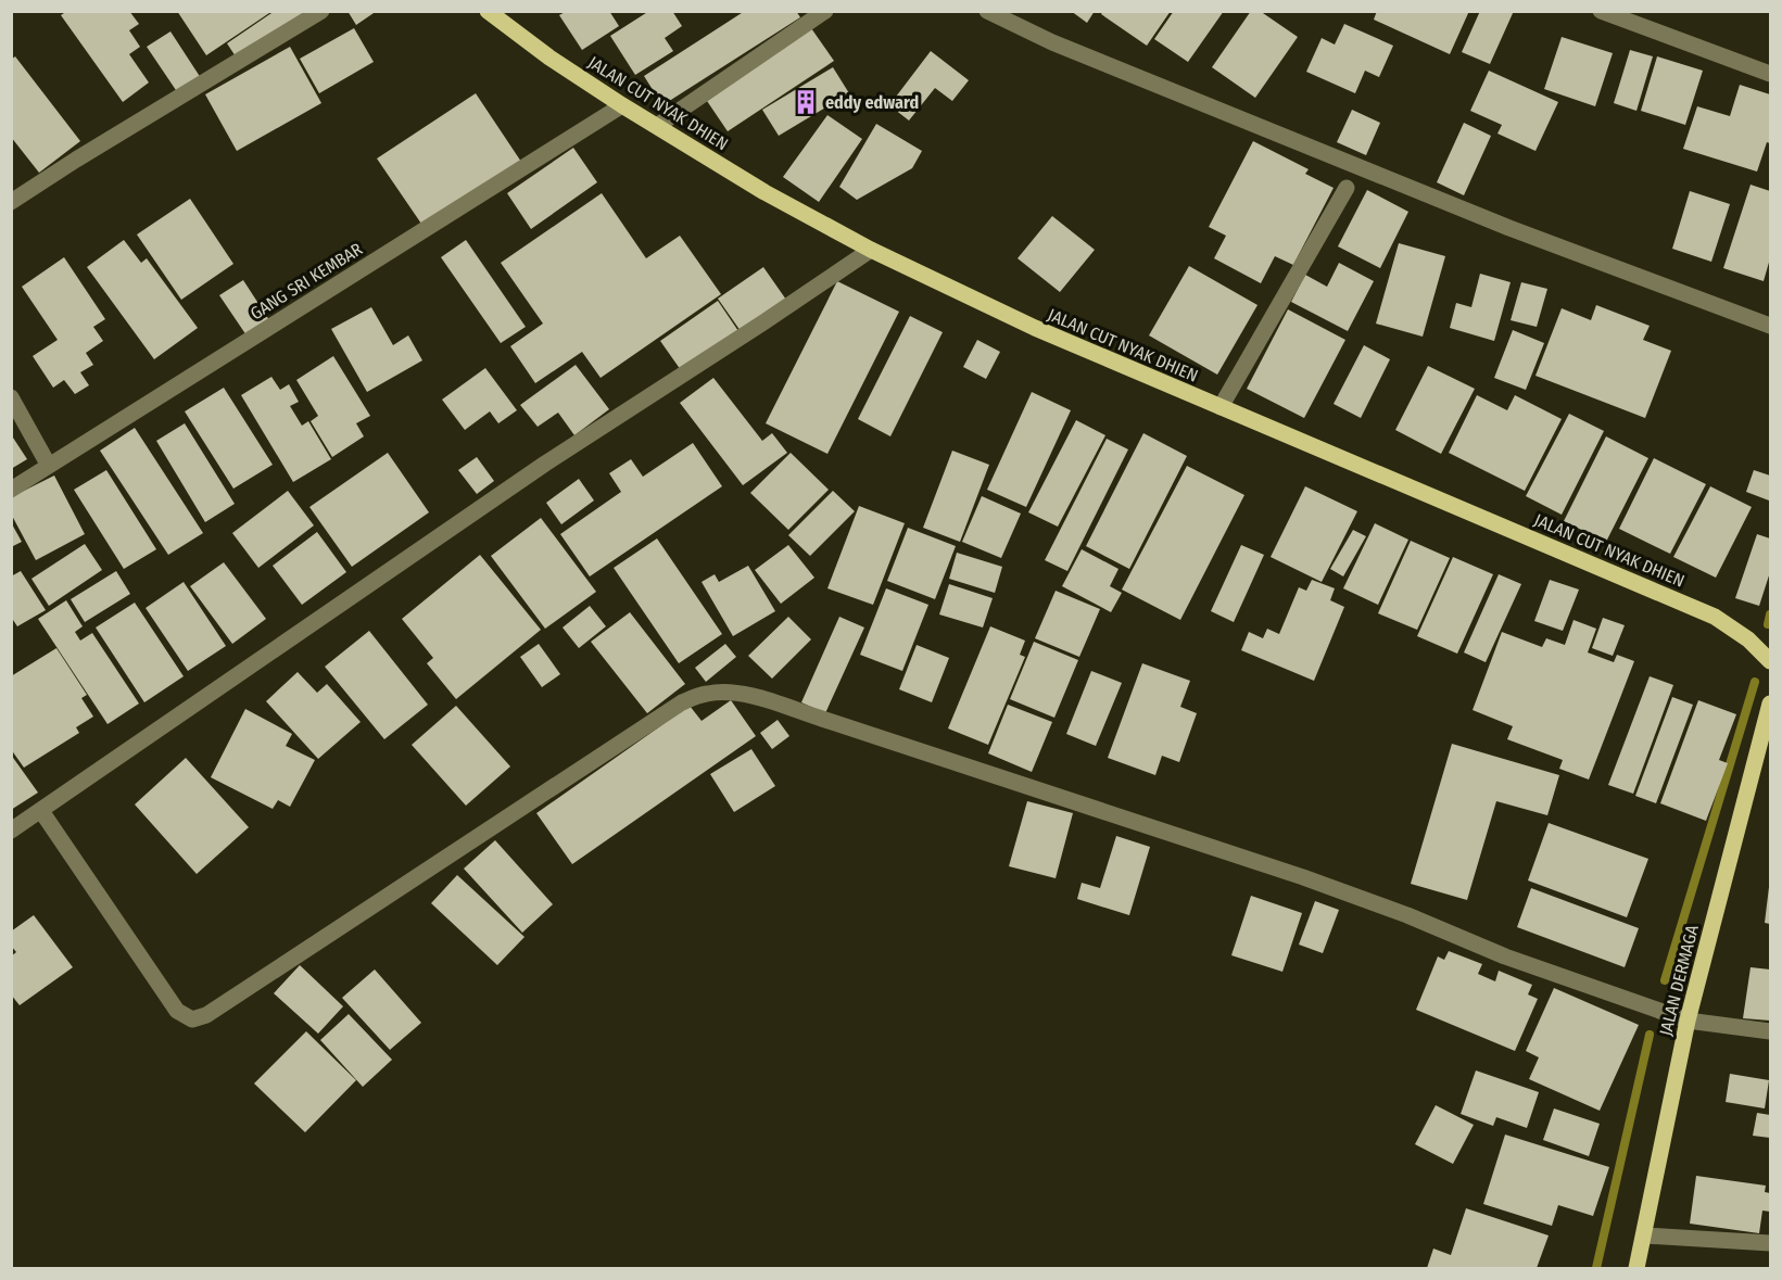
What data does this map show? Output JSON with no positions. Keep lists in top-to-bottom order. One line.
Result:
{"streets":{"main road":["JALAN CUT NYAK DHIEN","JALAN DERMAGA"],"street":["GANG SRI KEMBAR"]},"crossings":[["JALAN CUT NYAK DHIEN","GANG SRI KEMBAR"]],"places":{"building":["eddy edward"]}}
